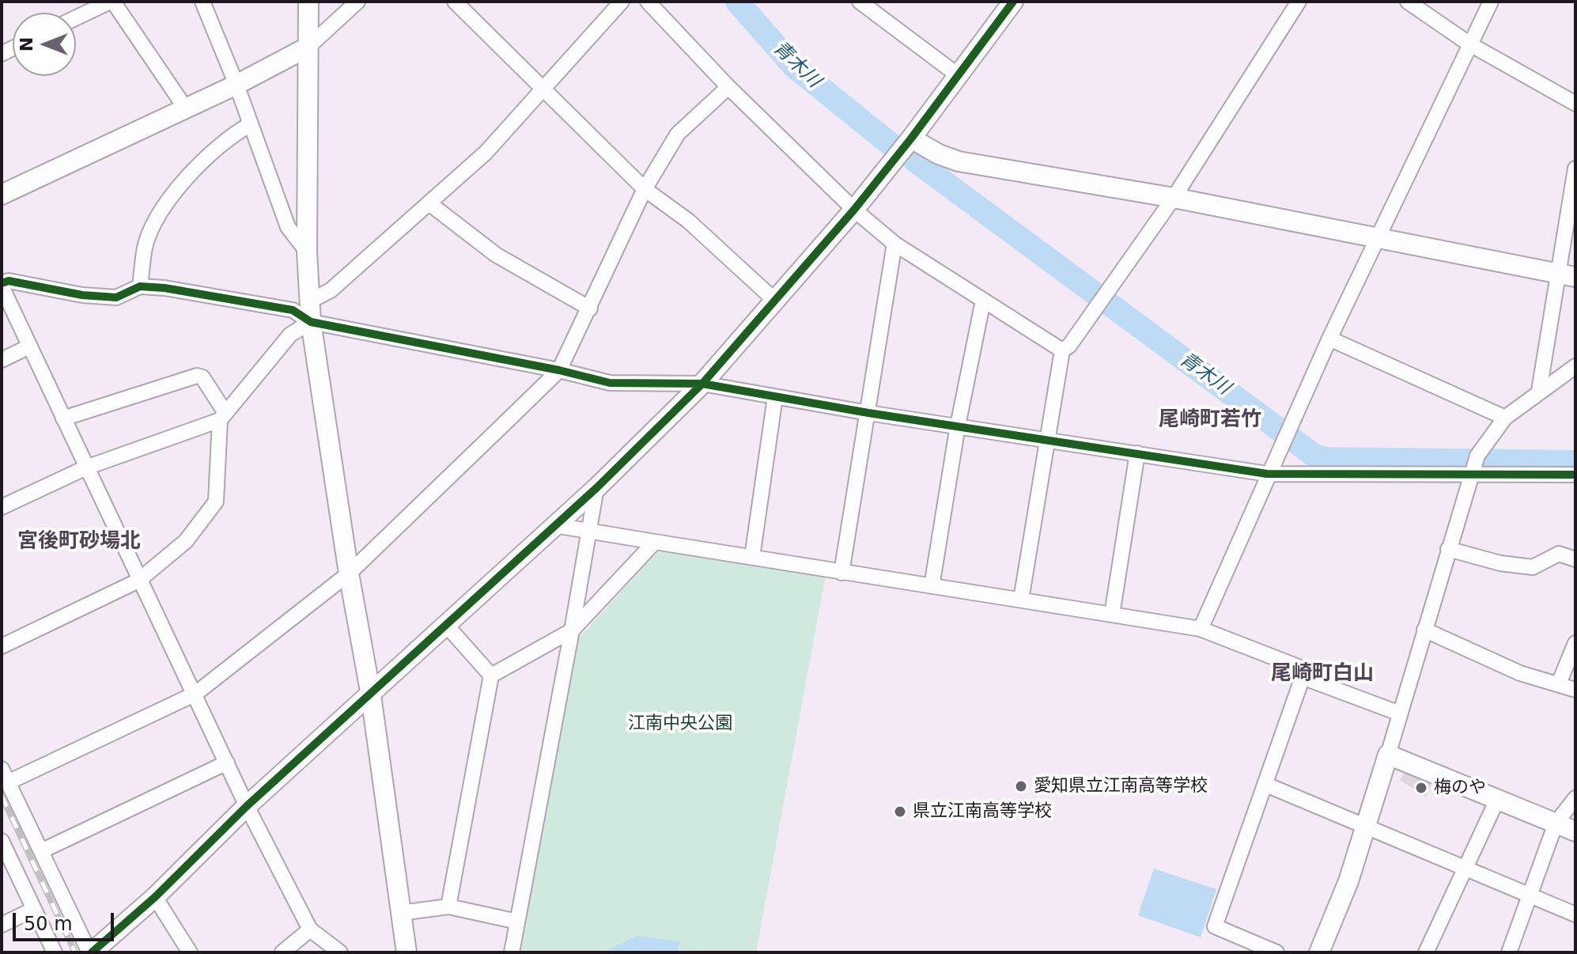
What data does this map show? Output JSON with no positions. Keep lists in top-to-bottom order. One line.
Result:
{"districts":["尾崎町若竹","宮後町砂場北","尾崎町白山"],"water":["青木川"],"parks":["江南中央公園"],"places":["愛知県立江南高等学校","梅のや","県立江南高等学校"],"scale_bar":"50 m","north":"left"}
